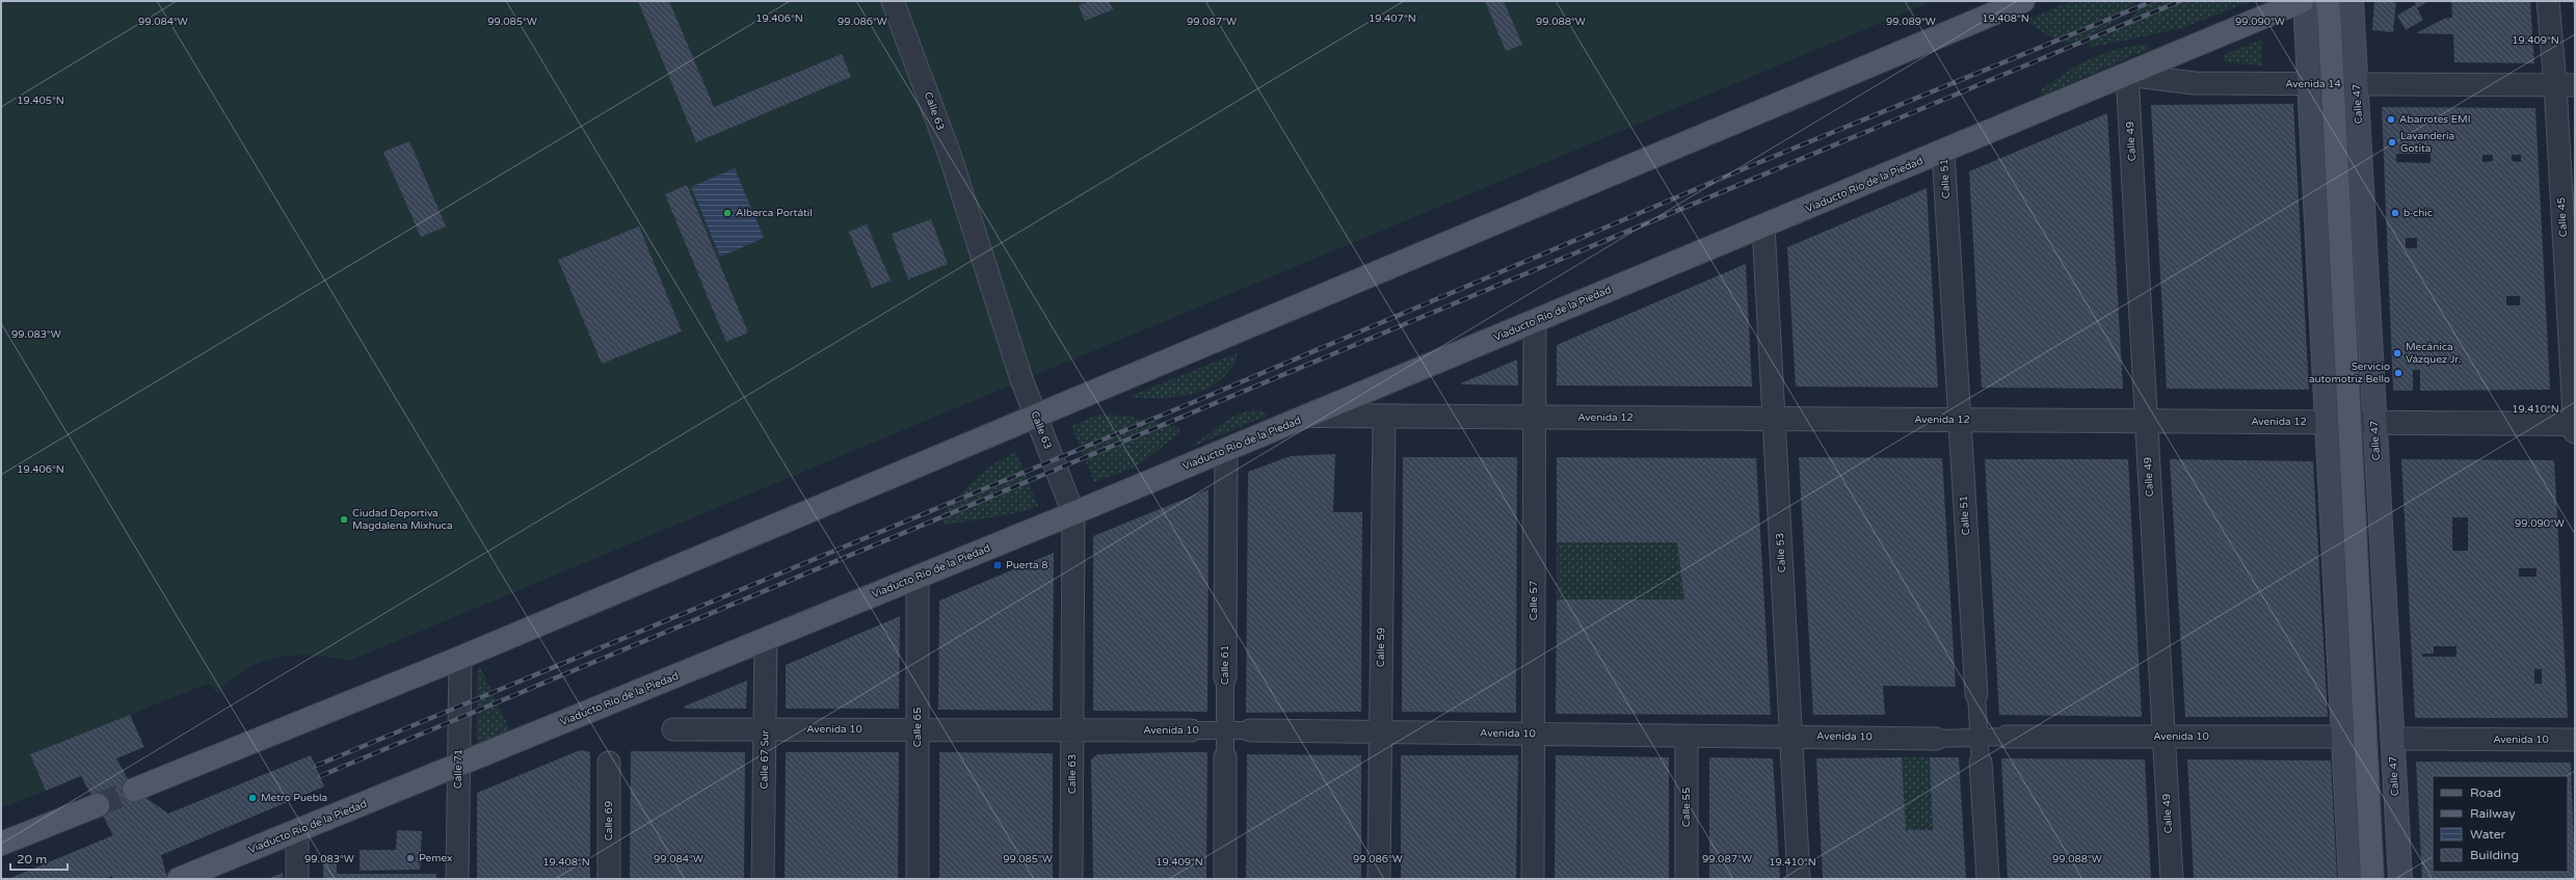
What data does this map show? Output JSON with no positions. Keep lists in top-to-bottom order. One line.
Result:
{"streets":{"main road":["Calle 47","Viaducto Río de la Piedad"],"street":["Avenida 14","Calle 63","Calle 49","Calle 51","Calle 45","Avenida 12","Calle 53","Calle 57","Calle 59","Calle 61","Calle 65","Avenida 10","Calle 67 Sur","Calle 71","Calle 55","Calle 69"]},"crossings":[["Avenida 14","Calle 47"],["Avenida 14","Calle 49"],["Avenida 14","Viaducto Río de la Piedad"],["Avenida 14","Calle 45"],["Calle 47","Avenida 12"],["Calle 47","Avenida 10"],["Calle 63","Viaducto Río de la Piedad"],["Calle 63","Avenida 10"],["Calle 49","Viaducto Río de la Piedad"],["Calle 49","Avenida 12"],["Calle 49","Avenida 10"],["Calle 51","Viaducto Río de la Piedad"],["Calle 51","Avenida 12"],["Calle 51","Avenida 10"],["Viaducto Río de la Piedad","Avenida 12"],["Viaducto Río de la Piedad","Calle 53"],["Viaducto Río de la Piedad","Calle 57"],["Viaducto Río de la Piedad","Calle 61"],["Viaducto Río de la Piedad","Calle 65"],["Viaducto Río de la Piedad","Calle 67 Sur"],["Viaducto Río de la Piedad","Calle 71"],["Calle 45","Avenida 12"],["Avenida 12","Calle 53"],["Avenida 12","Calle 57"],["Avenida 12","Calle 59"],["Calle 53","Avenida 10"],["Calle 57","Avenida 10"],["Calle 59","Avenida 10"],["Calle 61","Avenida 10"],["Calle 65","Avenida 10"],["Avenida 10","Calle 67 Sur"],["Avenida 10","Calle 55"]],"places":{"other":["Abarrotes EMI","Lavandería Gotita","Alberca Portátil","b·chic","Mecánica Vázquez Jr.","Servicio automotriz Bello","Ciudad Deportiva Magdalena Mixhuca","Metro Puebla","Pemex"],"transit":["Puerta 8"]},"legend":["Road","Railway","Water","Building"],"scale_bar":"20 m","coordinates":["19.406°N","19.407°N","19.408°N","99.089°W","99.090°W","99.084°W","99.085°W","99.086°W","99.087°W","99.088°W","19.409°N","19.405°N","99.083°W","19.410°N"]}
